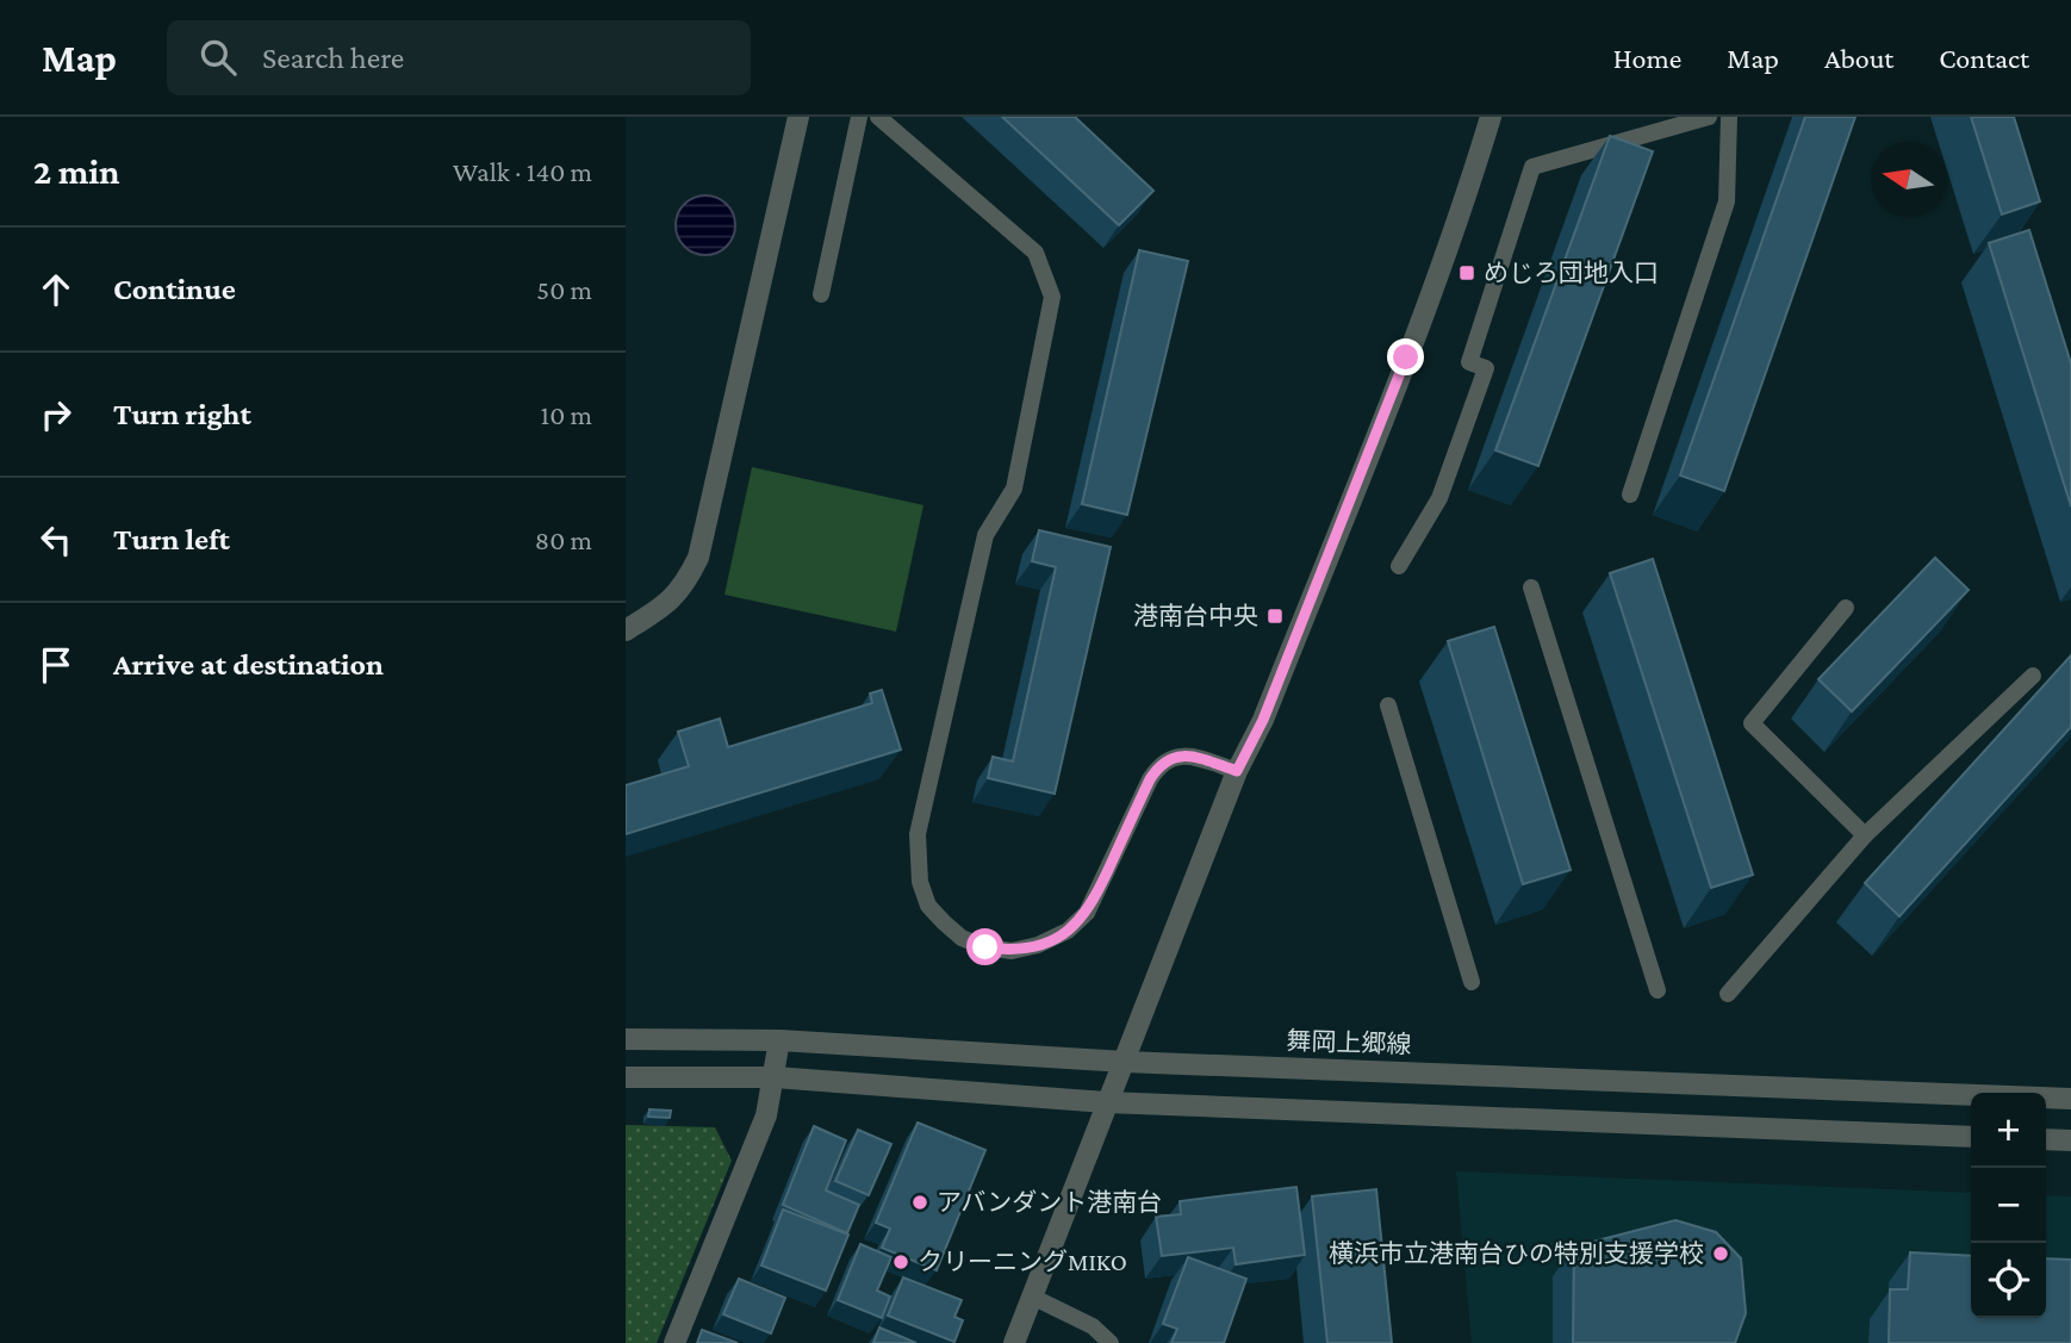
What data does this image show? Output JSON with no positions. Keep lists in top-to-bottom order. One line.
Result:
{"streets":{"street":["舞岡上郷線"]},"places":{"transit":["めじろ団地入口","港南台中央"],"other":["アバンダント港南台","横浜市立港南台ひの特別支援学校","クリーニングMIKO"]},"north":"left","page":{"header":"Map","search":"Search here","nav":["Home","Map","About","Contact"],"heading":["2 min","Walk · 140 m"],"list":[["Continue","50 m"],["Turn right","10 m"],["Turn left","80 m"],"Arrive at destination"],"map_buttons":["+","−"]}}
